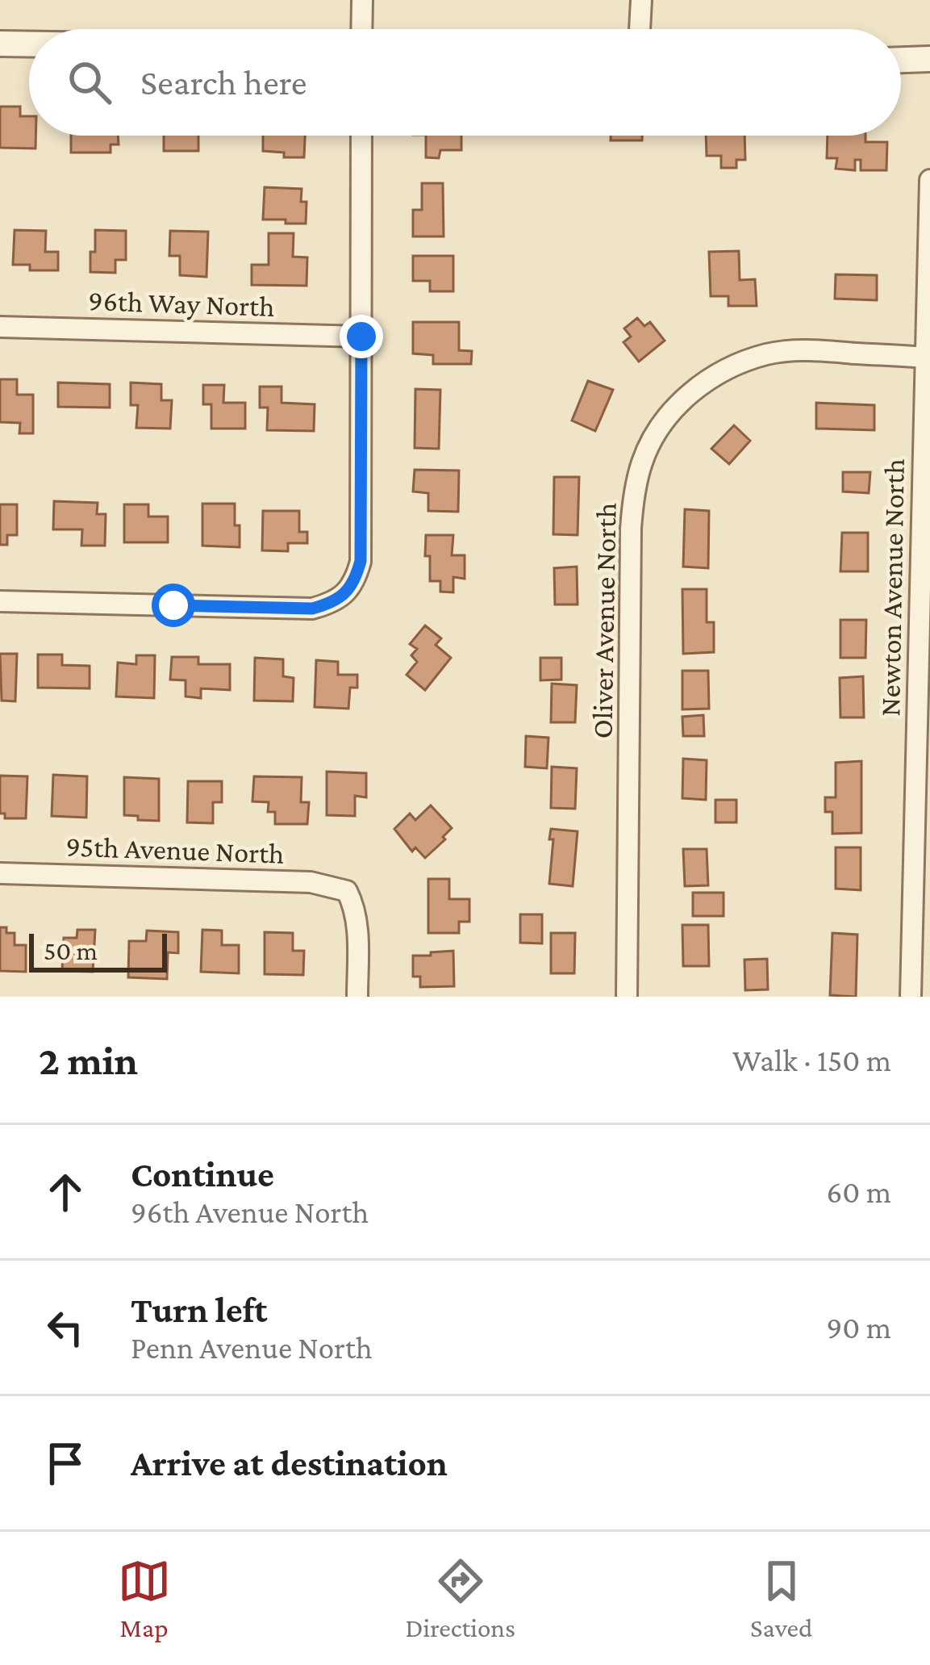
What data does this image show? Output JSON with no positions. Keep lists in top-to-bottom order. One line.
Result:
{"streets":{"street":["96th Way North","Newton Avenue North","Oliver Avenue North","95th Avenue North"]},"crossings":[["Newton Avenue North","Oliver Avenue North"]],"scale_bar":"50 m","page":{"search":"Search here","scale":"50 m","heading":["2 min","Walk · 150 m"],"list":[["Continue","96th Avenue North","60 m"],["Turn left","Penn Avenue North","90 m"],"Arrive at destination"],"nav":["Map","Directions","Saved"]}}
